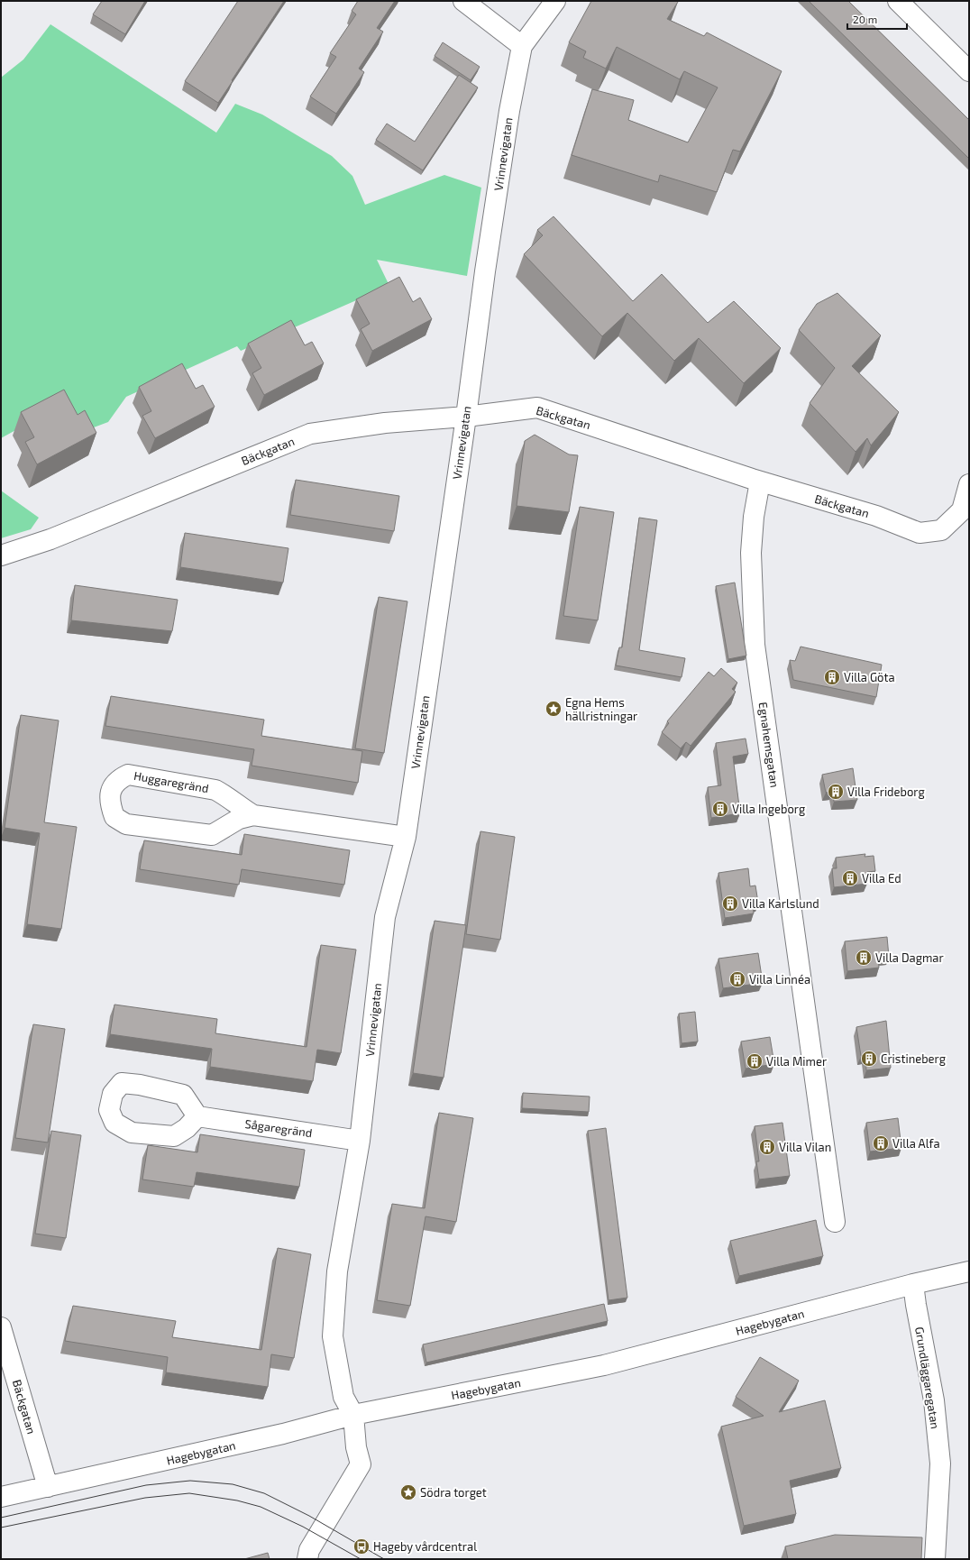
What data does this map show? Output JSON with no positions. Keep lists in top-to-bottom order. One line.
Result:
{"streets":{"street":["Vrinnevigatan","Bäckgatan","Egnahemsgatan","Huggaregränd","Sågaregränd","Hagebygatan","Grundläggaregatan"]},"crossings":[["Vrinnevigatan","Bäckgatan"],["Vrinnevigatan","Huggaregränd"],["Vrinnevigatan","Sågaregränd"],["Vrinnevigatan","Hagebygatan"],["Bäckgatan","Egnahemsgatan"],["Bäckgatan","Hagebygatan"],["Hagebygatan","Grundläggaregatan"]],"places":{"building":["Villa Göta","Villa Frideborg","Villa Ingeborg","Villa Ed","Villa Karlslund","Villa Dagmar","Villa Linnéa","Cristineberg","Villa Mimer","Villa Alfa","Villa Vilan"],"place":["Egna Hems hällristningar","Södra torget"],"bus stop":["Hageby vårdcentral"]},"scale_bar":"20 m"}
